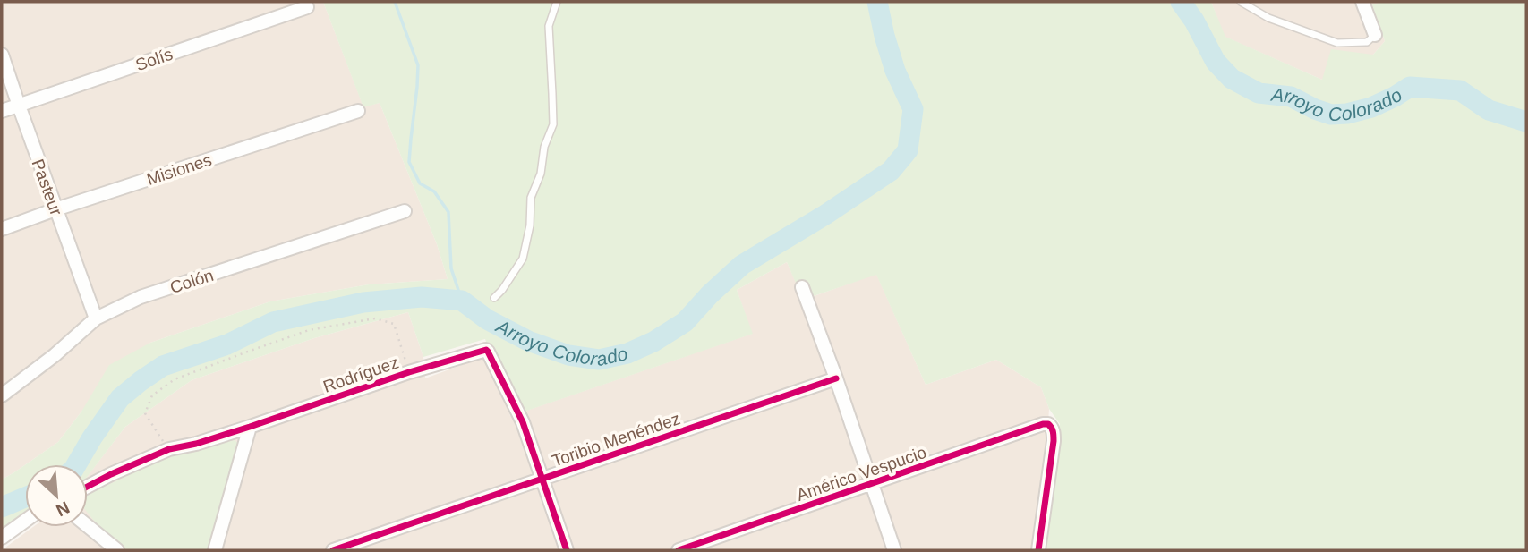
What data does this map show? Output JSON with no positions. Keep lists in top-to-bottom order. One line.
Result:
{"streets":{"street":["Solís","Misiones","Pasteur","Colón","Rodríguez","Toribio Menéndez","Américo Vespucio"]},"crossings":[["Solís","Pasteur"],["Misiones","Pasteur"],["Pasteur","Colón"],["Rodríguez","Toribio Menéndez"]],"water":["Arroyo Colorado"],"north":"bottom right"}
